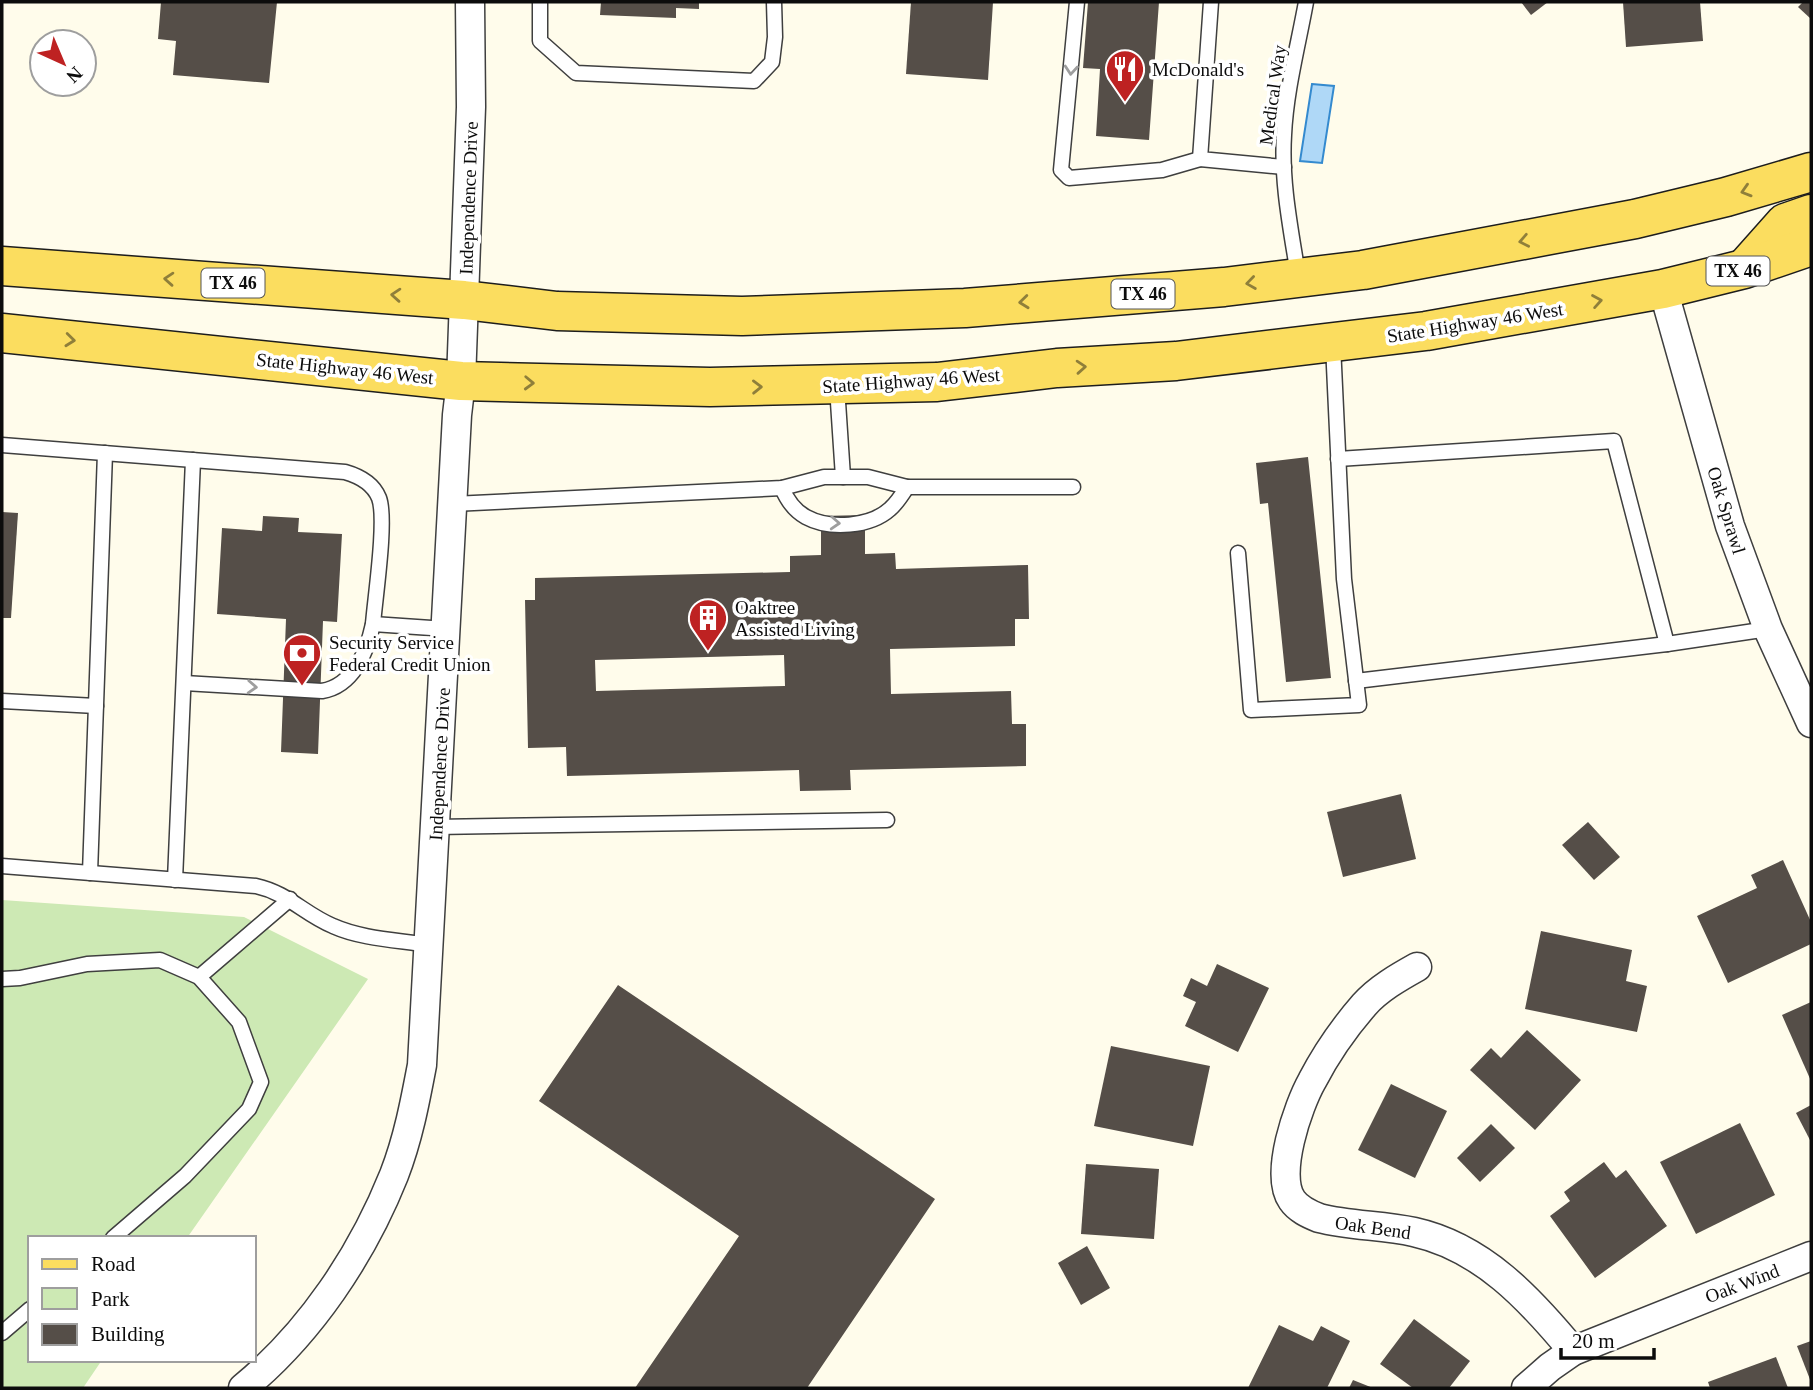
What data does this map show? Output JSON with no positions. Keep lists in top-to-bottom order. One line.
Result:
{"streets":{"main road":["TX 46","State Highway 46 West"],"street":["Independence Drive","Oak Sprawl","Oak Bend","Oak Wind"],"lane":["Medical Way"]},"crossings":[["Medical Way","TX 46"],["Independence Drive","TX 46"],["Independence Drive","State Highway 46 West"],["State Highway 46 West","Oak Sprawl"],["Oak Bend","Oak Wind"]],"places":{"restaurant":["McDonald's"],"building":["Oaktree Assisted Living"],"bank":["Security Service Federal Credit Union"]},"legend":["Road","Park","Building"],"scale_bar":"20 m","north":"bottom right"}
